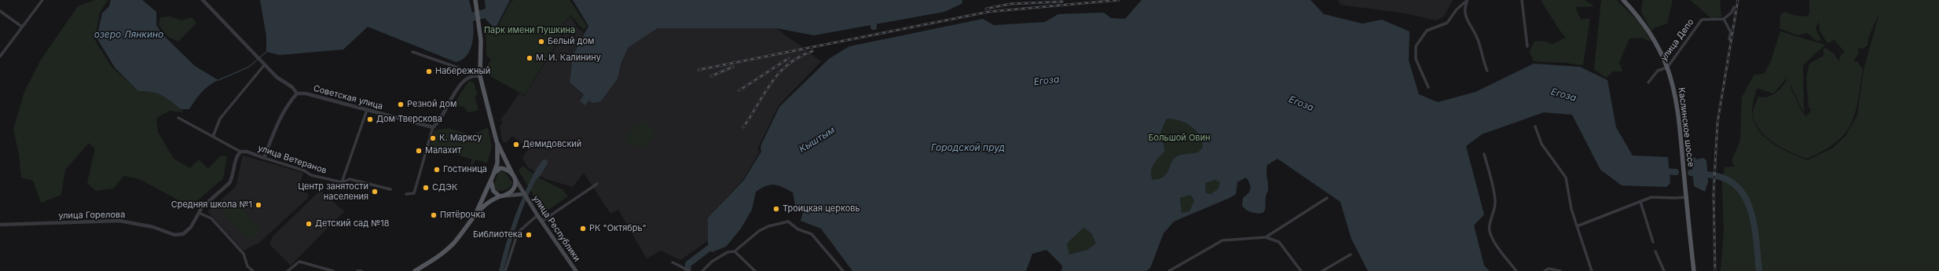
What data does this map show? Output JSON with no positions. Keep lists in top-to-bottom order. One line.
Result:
{"streets":{"main road":["Каслинское шоссе","улица Республики"],"street":["улица Депо","Советская улица","улица Ветеранов","улица Горелова"]},"crossings":[["улица Депо","Каслинское шоссе"]],"water":["озеро Лянкино","Егоза","Кыштым","Городской пруд"],"parks":["Парк имени Пушкина","Большой Овин"],"places":["Белый дом","М. И. Калинину","Набережный","Резной дом","Дом Тверскова","К. Марксу","Демидовский","Малахит","Гостиница","СДЭК","Центр занятости населения","Средняя школа №1","Троицкая церковь","Пятёрочка","Детский сад №18","РК \"Октябрь\"","Библиотека"]}
